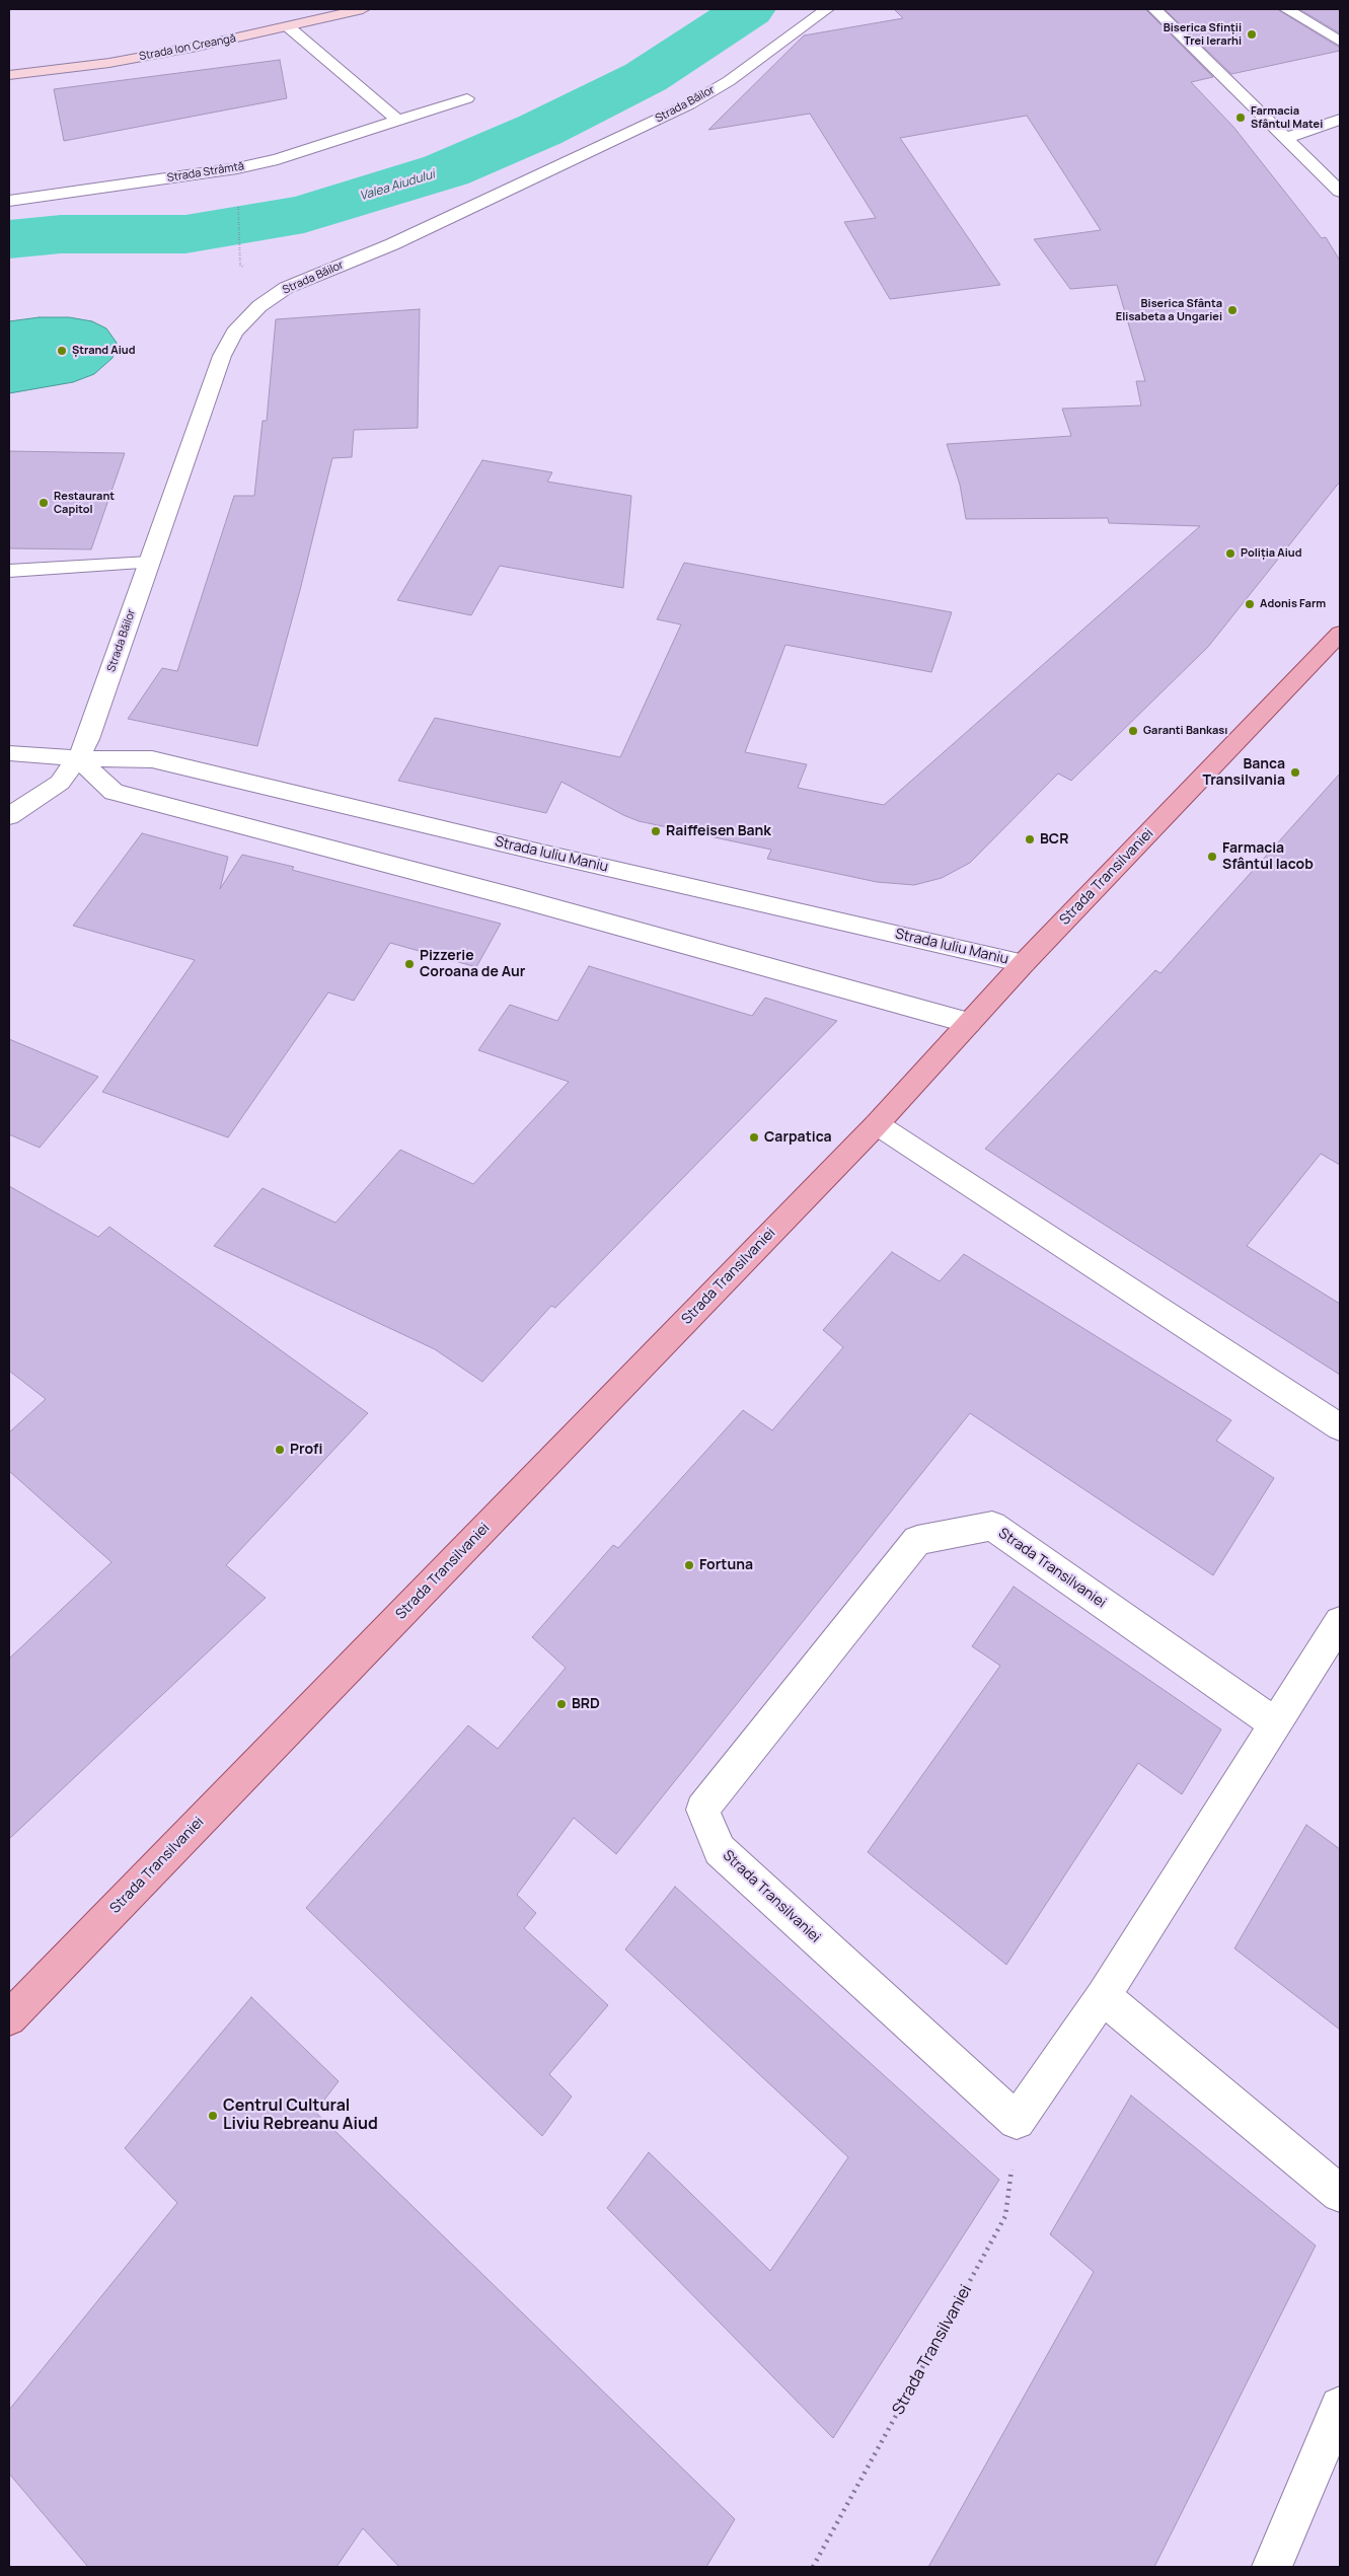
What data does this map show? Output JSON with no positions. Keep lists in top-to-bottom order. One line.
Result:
{"streets":{"main road":["Strada Transilvaniei"],"street":["Strada Ion Creangă","Strada Băilor","Strada Strâmtă","Strada Iuliu Maniu"]},"crossings":[["Strada Băilor","Strada Iuliu Maniu"],["Strada Iuliu Maniu","Strada Transilvaniei"]],"water":["Valea Aiudului"],"places":["Biserica Sfinții Trei Ierarhi","Farmacia Sfântul Matei","Biserica Sfânta Elisabeta a Ungariei","Ștrand Aiud","Restaurant Capitol","Poliția Aiud","Adonis Farm","Garanti Bankası","Banca Transilvania","Raiffeisen Bank","BCR","Farmacia Sfântul Iacob","Pizzerie Coroana de Aur","Carpatica","Profi","Fortuna","BRD","Centrul Cultural Liviu Rebreanu Aiud"]}
